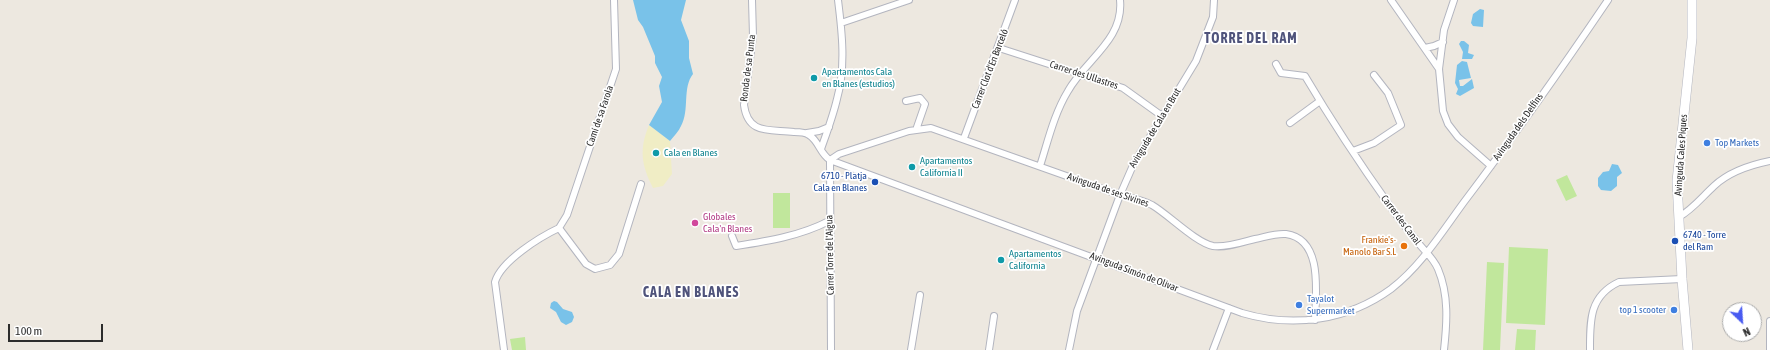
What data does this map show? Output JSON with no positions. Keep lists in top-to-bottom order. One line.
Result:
{"streets":{"street":["Ronda de sa Punta","Carrer Clot d'En Barceló","Carrer des Ullastres","Camí de sa Farola","Avinguda dels Delfins","Avinguda de Cala en Brut","Avinguda Cales Piques","Avinguda de ses Sivines","Carrer des Canal","Carrer Torre de l'Aigua","Avinguda Simón de Olivar"]},"crossings":[["Carrer Clot d'En Barceló","Carrer des Ullastres"],["Carrer Clot d'En Barceló","Avinguda de ses Sivines"],["Carrer des Ullastres","Avinguda de Cala en Brut"],["Avinguda dels Delfins","Carrer des Canal"],["Avinguda dels Delfins","Avinguda Simón de Olivar"],["Avinguda de Cala en Brut","Avinguda de ses Sivines"],["Avinguda de Cala en Brut","Avinguda Simón de Olivar"],["Avinguda de ses Sivines","Carrer Torre de l'Aigua"],["Avinguda de ses Sivines","Avinguda Simón de Olivar"],["Carrer des Canal","Avinguda Simón de Olivar"],["Carrer Torre de l'Aigua","Avinguda Simón de Olivar"]],"districts":["TORRE DEL RAM","CALA EN BLANES"],"places":["Apartamentos Cala en Blanes (estudios)","Top Markets","Cala en Blanes","Apartamentos California II","6710 - Platja Cala en Blanes","Globales Cala'n Blanes","6740 - Torre del Ram","Frankie's- Manolo Bar S.L","Apartamentos California","Tayalot Supermarket","top 1 scooter"],"scale_bar":"100 m","north":"bottom right"}
